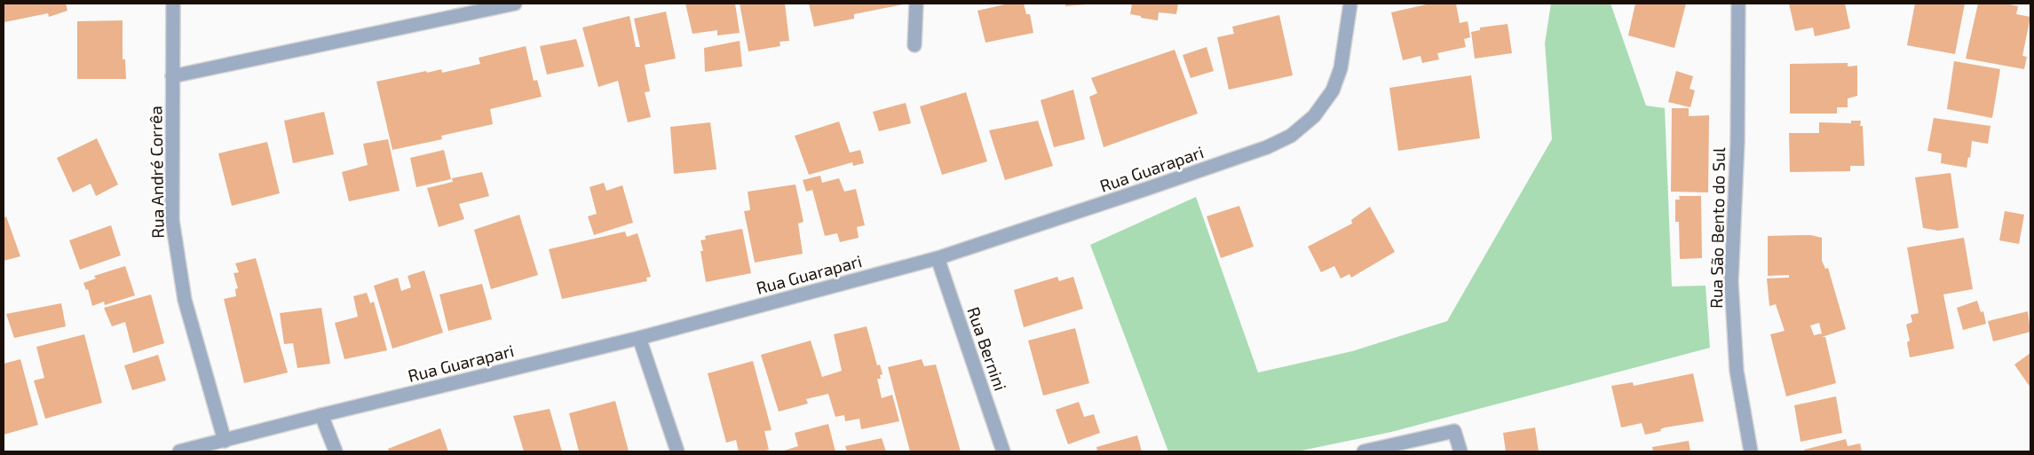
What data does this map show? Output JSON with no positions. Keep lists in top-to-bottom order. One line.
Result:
{"streets":{"street":["Rua Guarapari","Rua André Corrêa","Rua São Bento do Sul","Rua Bernini"]},"crossings":[["Rua Guarapari","Rua André Corrêa"],["Rua Guarapari","Rua Bernini"]]}
